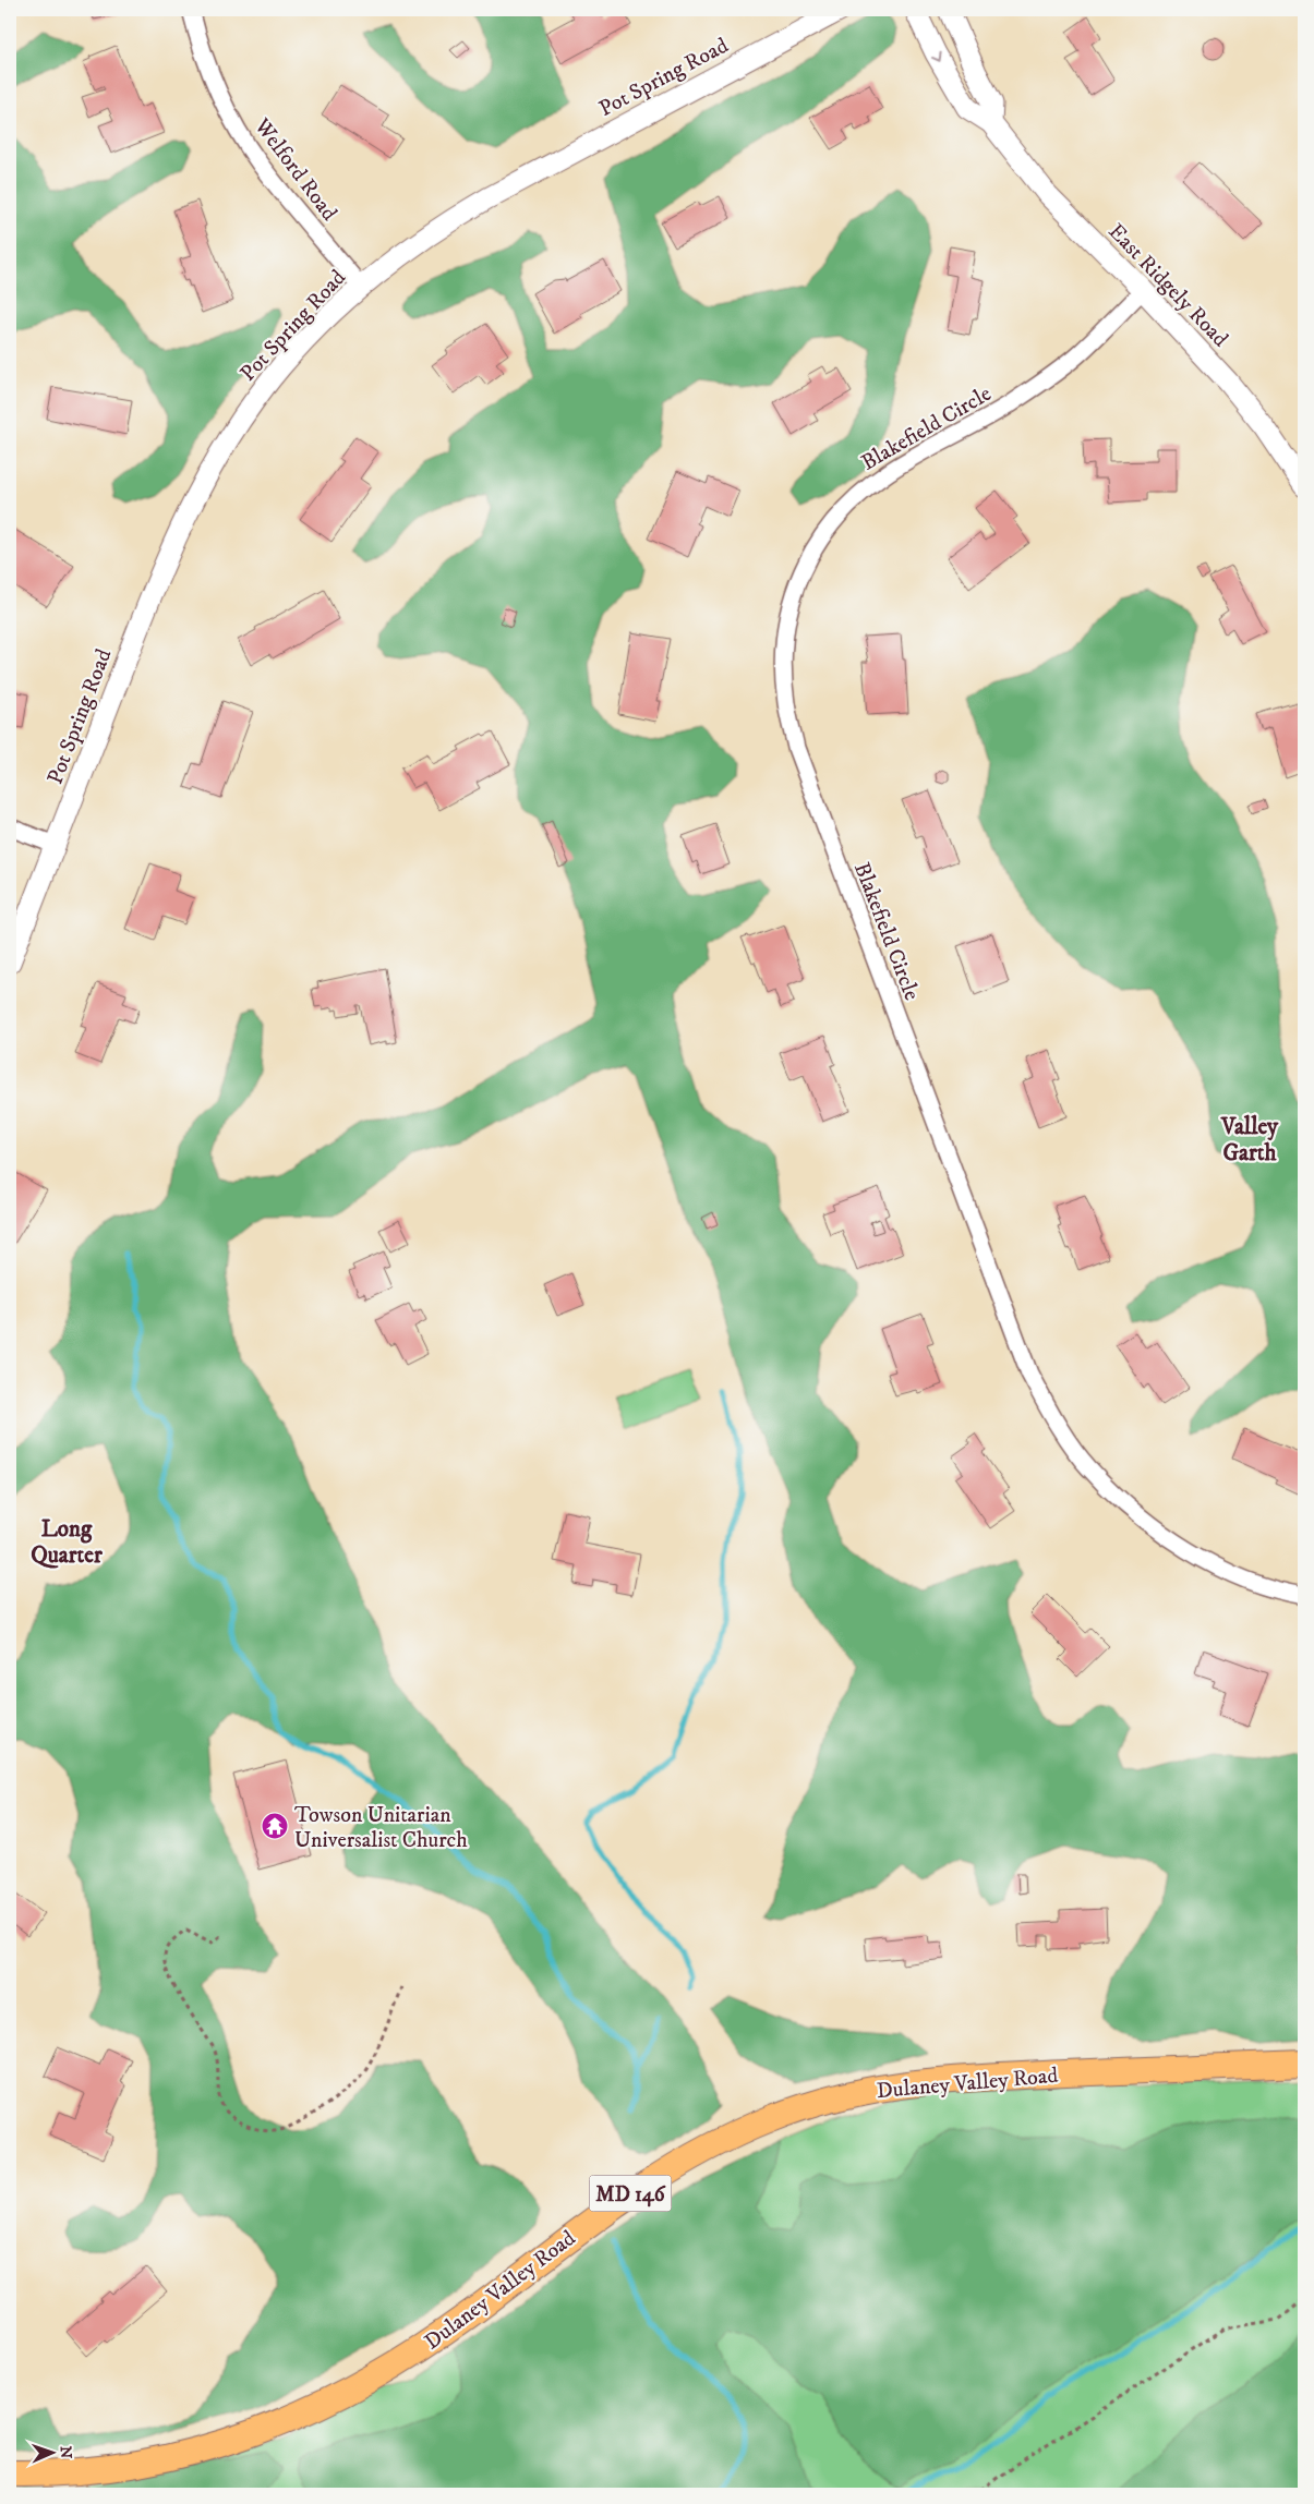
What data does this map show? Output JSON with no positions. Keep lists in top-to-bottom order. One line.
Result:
{"streets":{"main road":["Dulaney Valley Road","MD 146"],"street":["Pot Spring Road","Welford Road","East Ridgely Road","Blakefield Circle"]},"crossings":[["Pot Spring Road","Welford Road"],["East Ridgely Road","Blakefield Circle"]],"districts":["Valley Garth","Long Quarter"],"places":{"temple":["Towson Unitarian Universalist Church"]},"north":"right"}
